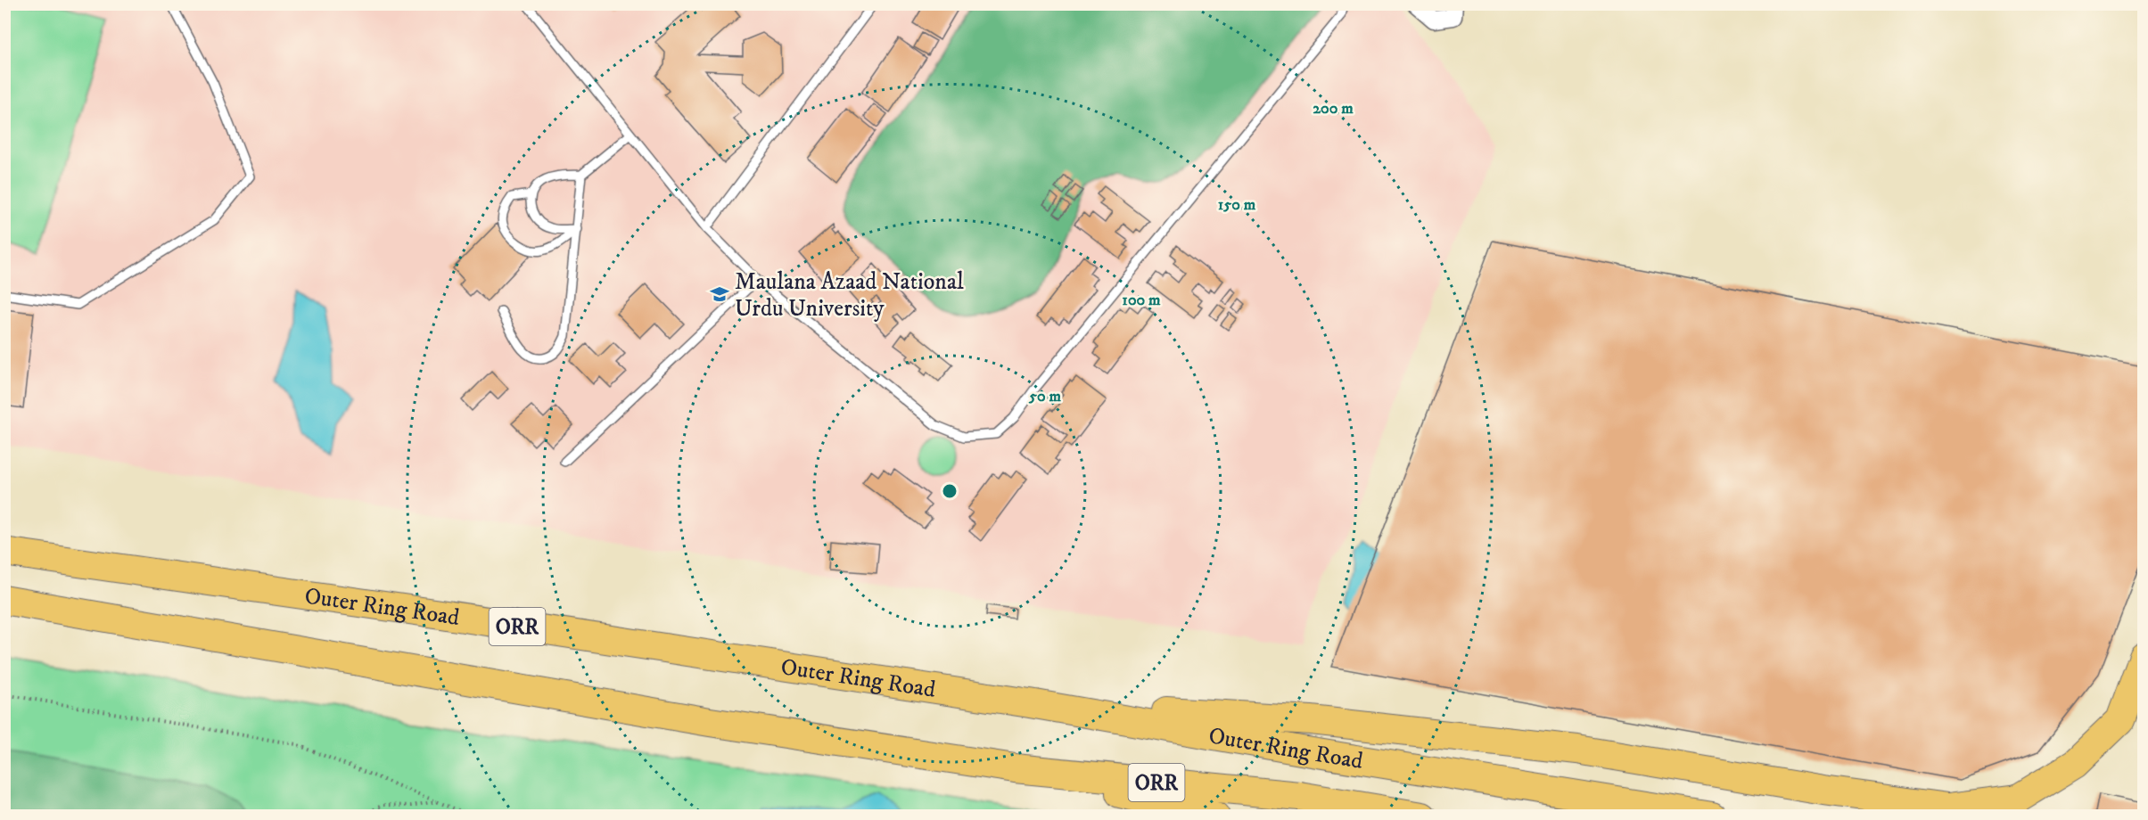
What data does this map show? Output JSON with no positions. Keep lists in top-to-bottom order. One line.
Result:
{"streets":{"highway":["Outer Ring Road","ORR"]},"crossings":[["Outer Ring Road","ORR"]],"places":{"school or university":["Maulana Azaad National Urdu University"]},"rings":["200 m","150 m","100 m","50 m"]}
